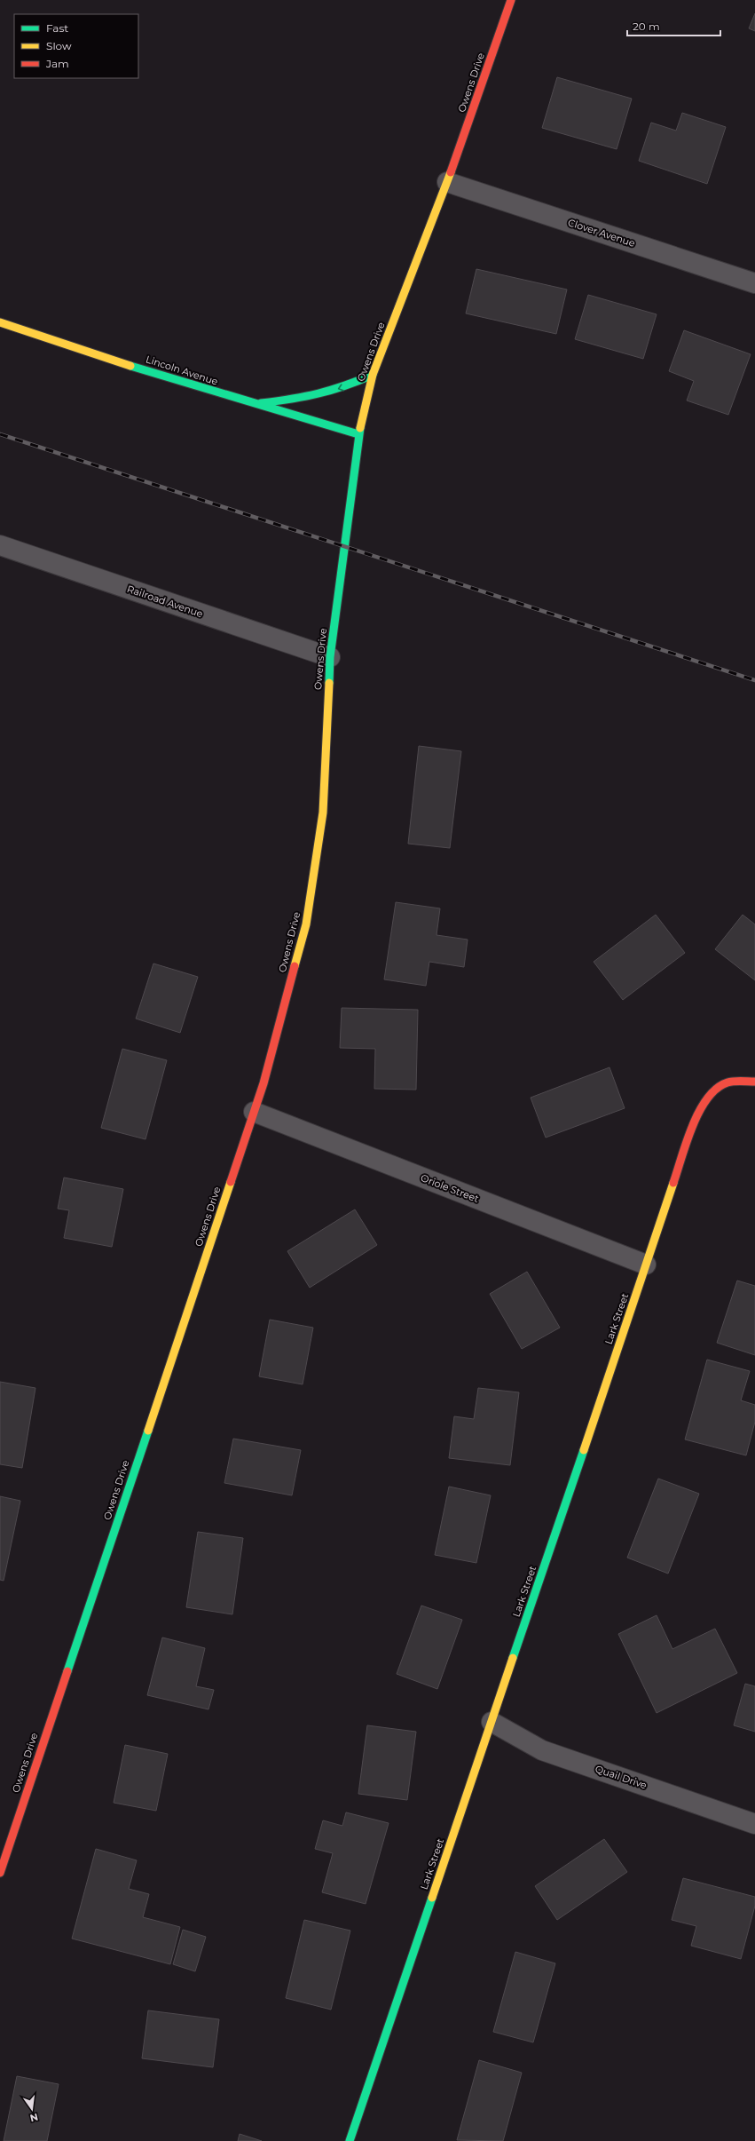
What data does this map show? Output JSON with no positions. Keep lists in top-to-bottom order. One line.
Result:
{"streets":{"street":["Owens Drive","Clover Avenue","Lincoln Avenue","Railroad Avenue","Oriole Street","Lark Street","Quail Drive"]},"crossings":[["Owens Drive","Clover Avenue"],["Owens Drive","Lincoln Avenue"],["Owens Drive","Railroad Avenue"],["Owens Drive","Oriole Street"],["Oriole Street","Lark Street"],["Lark Street","Quail Drive"]],"legend":["Fast","Slow","Jam"],"scale_bar":"20 m","north":"bottom"}
